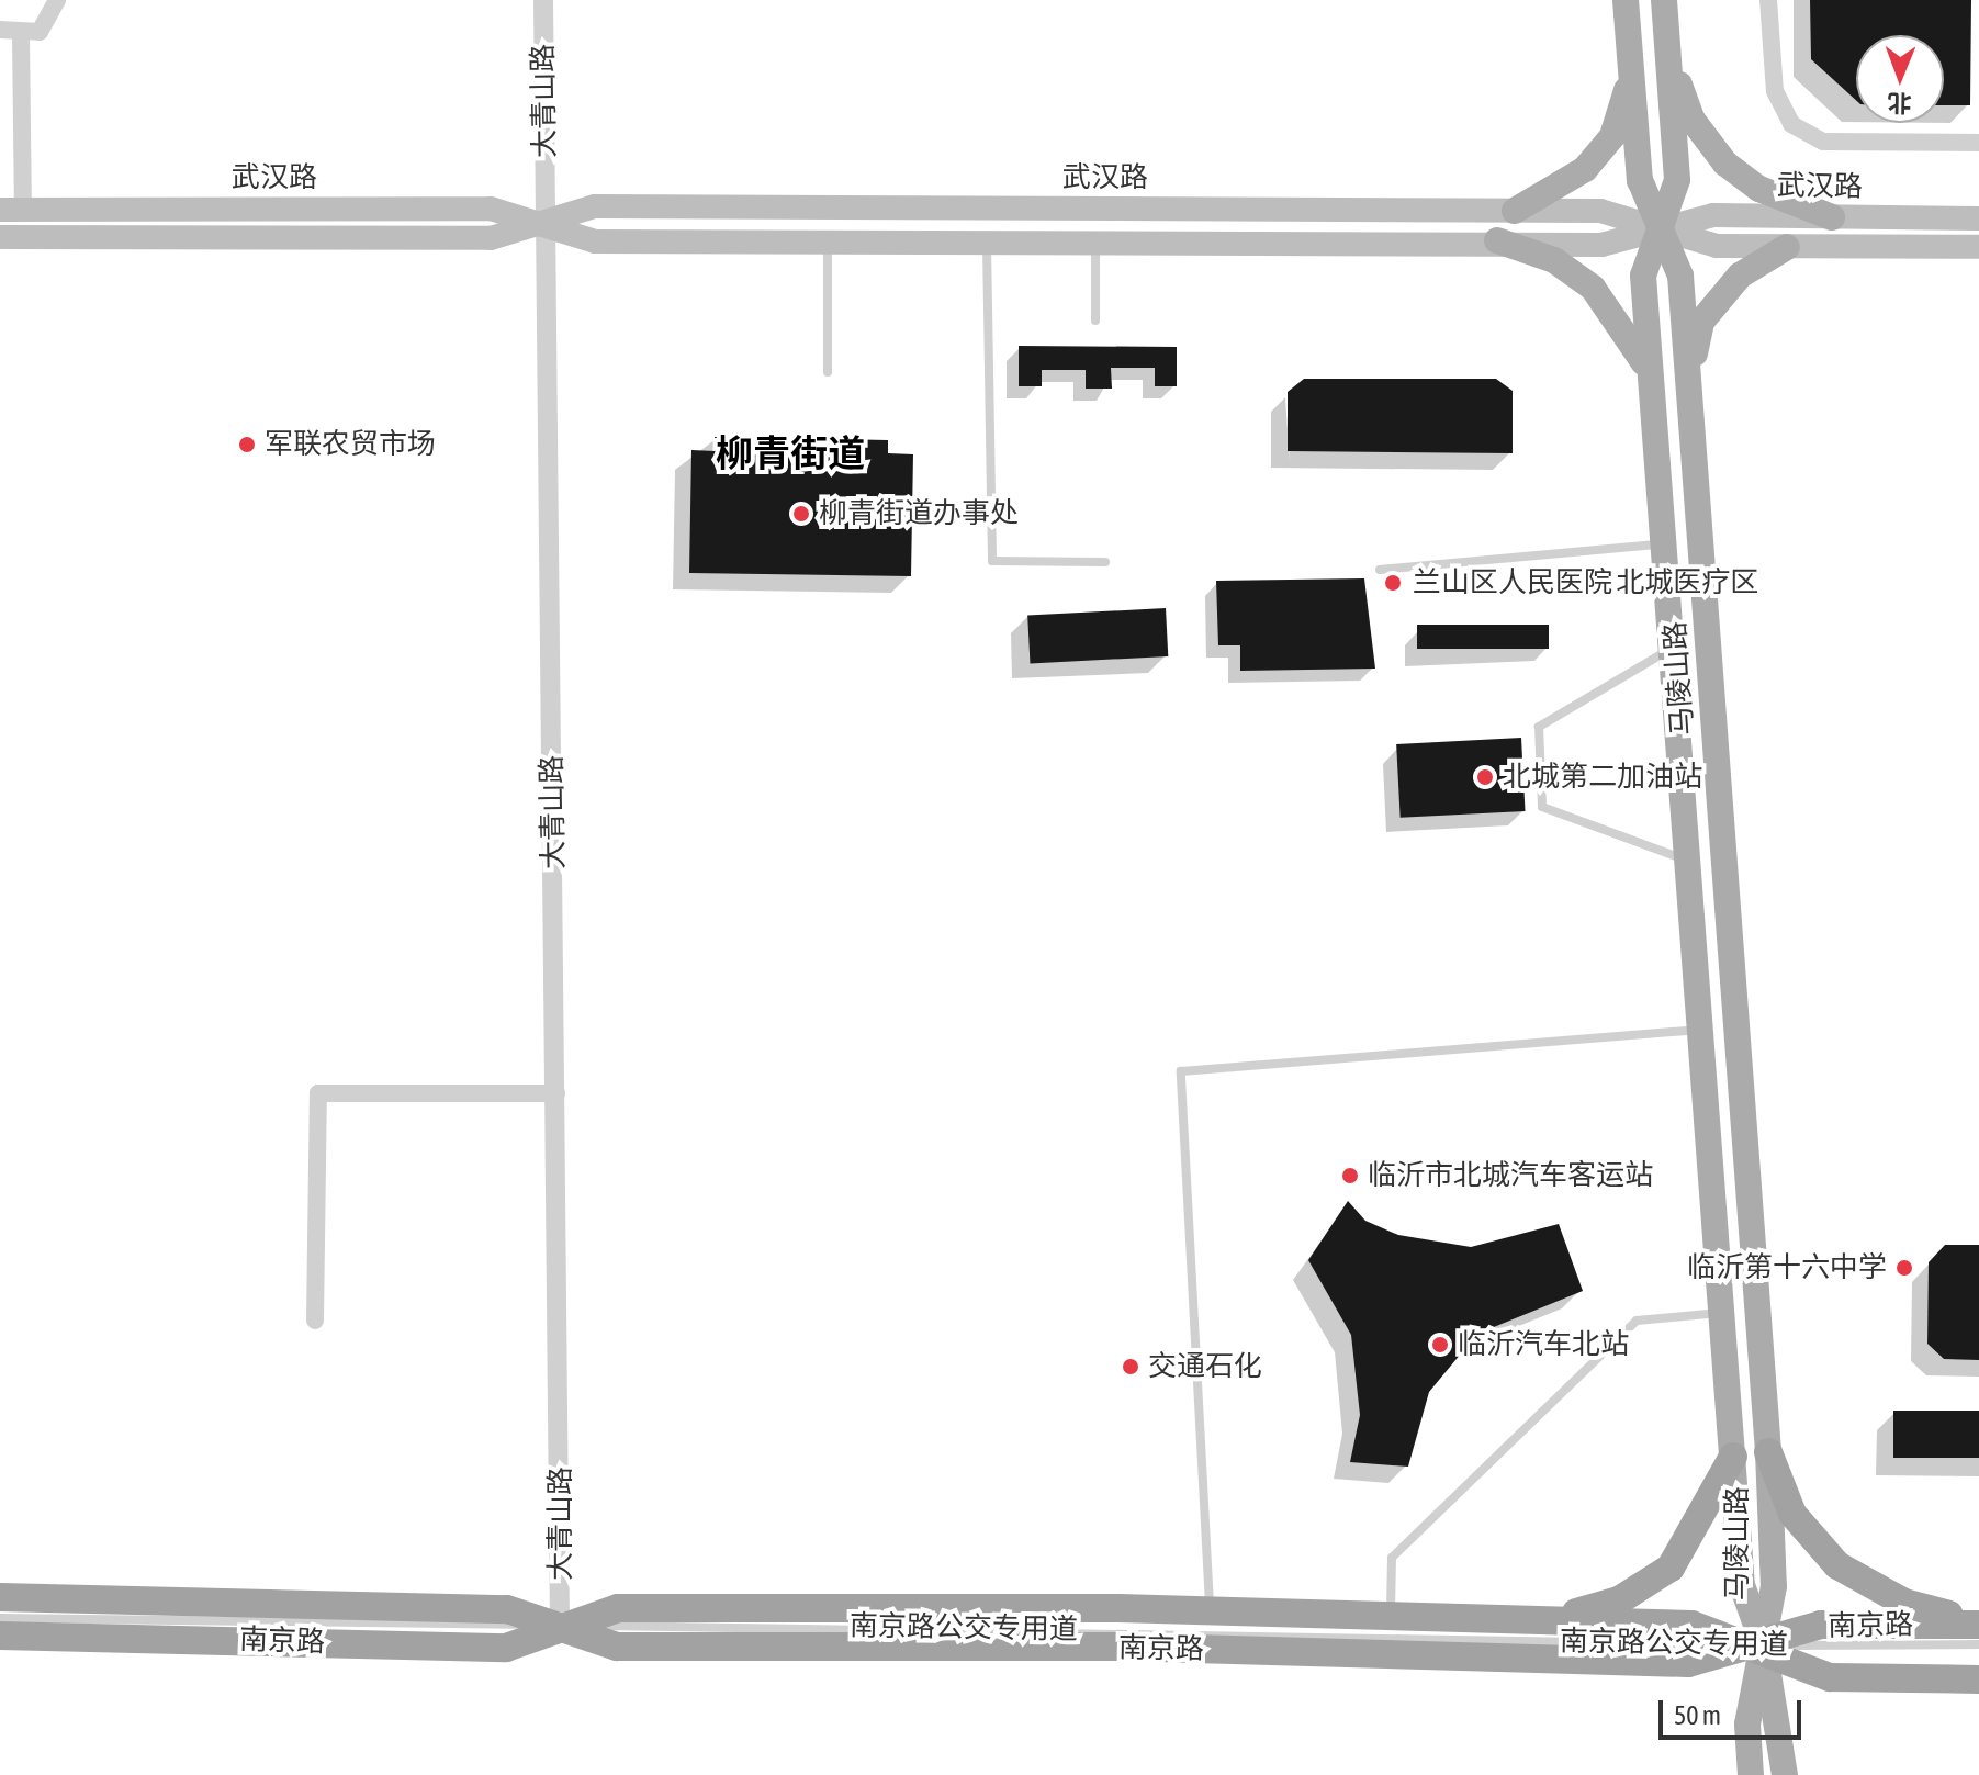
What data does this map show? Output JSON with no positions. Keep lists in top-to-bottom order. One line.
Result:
{"streets":{"highway":["南京路"],"main road":["武汉路","马陵山路"],"street":["大青山路"],"lane":["南京路公交专用道"]},"crossings":[["大青山路","武汉路"],["大青山路","南京路"],["武汉路","马陵山路"],["马陵山路","南京路"],["马陵山路","南京路公交专用道"],["南京路","南京路公交专用道"]],"districts":["柳青街道"],"places":["军联农贸市场","柳青街道办事处","兰山区人民医院 北城医疗区","北城第二加油站","临沂市北城汽车客运站","临沂第十六中学","临沂汽车北站","交通石化"],"scale_bar":"50 m","north":"bottom"}
